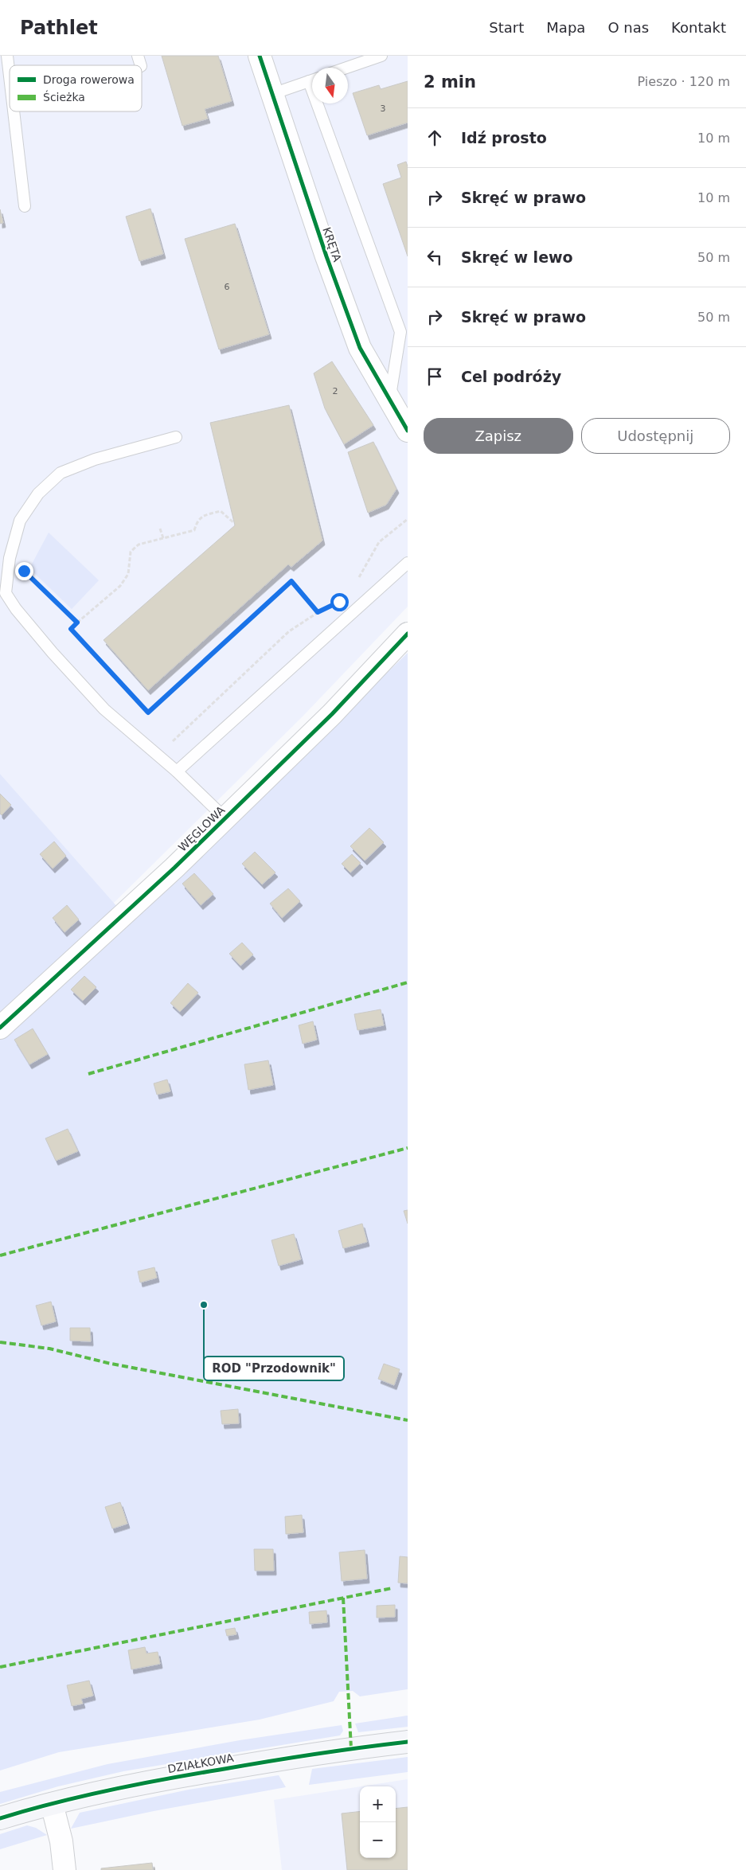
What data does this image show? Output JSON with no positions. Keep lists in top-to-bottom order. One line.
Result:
{"streets":{"street":["KRĘTA","WĘGLOWA","DZIAŁKOWA"]},"places":["ROD \"Przodownik\""],"house_numbers":["3","6","2"],"legend":["Droga rowerowa","Ścieżka"],"north":"bottom","page":{"header":"Pathlet","nav":["Start","Mapa","O nas","Kontakt"],"heading":["2 min","Pieszo · 120 m"],"list":[["Idź prosto","10 m"],["Skręć w prawo","10 m"],["Skręć w lewo","50 m"],["Skręć w prawo","50 m"],"Cel podróży"],"buttons":["Zapisz","Udostępnij"],"map_buttons":["+","−"]}}
